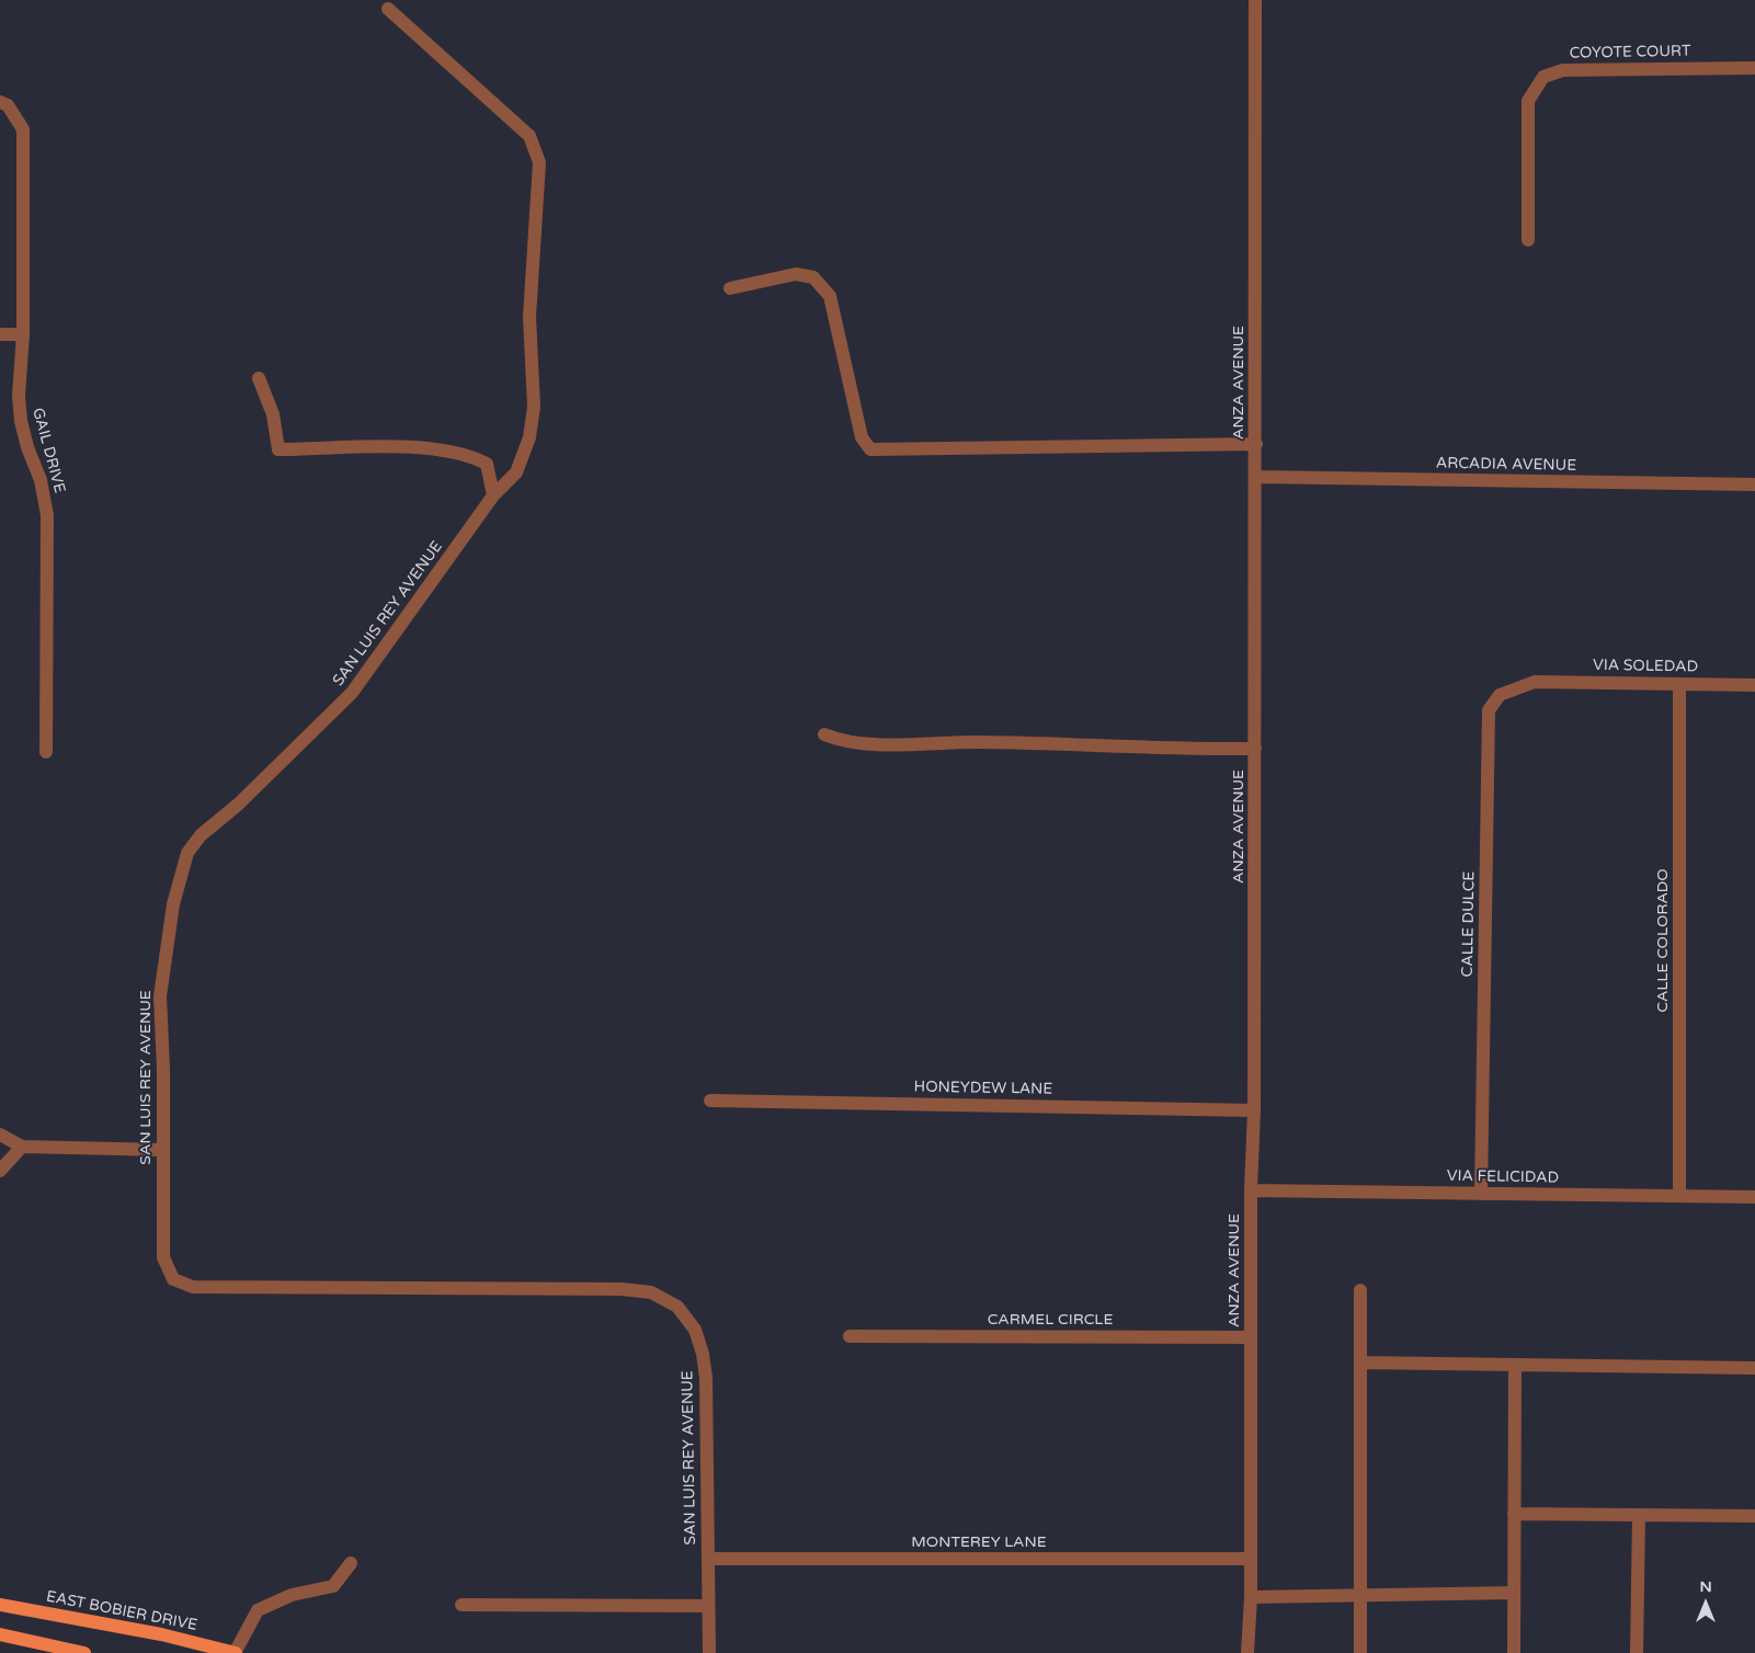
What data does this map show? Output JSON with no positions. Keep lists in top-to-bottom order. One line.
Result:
{"streets":{"main road":["EAST BOBIER DRIVE"],"street":["COYOTE COURT","ANZA AVENUE","GAIL DRIVE","ARCADIA AVENUE","SAN LUIS REY AVENUE","VIA SOLEDAD","CALLE DULCE","CALLE COLORADO","HONEYDEW LANE","VIA FELICIDAD","CARMEL CIRCLE","MONTEREY LANE"]},"crossings":[["ANZA AVENUE","ARCADIA AVENUE"],["ANZA AVENUE","HONEYDEW LANE"],["ANZA AVENUE","VIA FELICIDAD"],["ANZA AVENUE","CARMEL CIRCLE"],["ANZA AVENUE","MONTEREY LANE"],["SAN LUIS REY AVENUE","MONTEREY LANE"],["VIA SOLEDAD","CALLE DULCE"],["VIA SOLEDAD","CALLE COLORADO"],["CALLE DULCE","VIA FELICIDAD"],["CALLE COLORADO","VIA FELICIDAD"]],"north":"top"}
